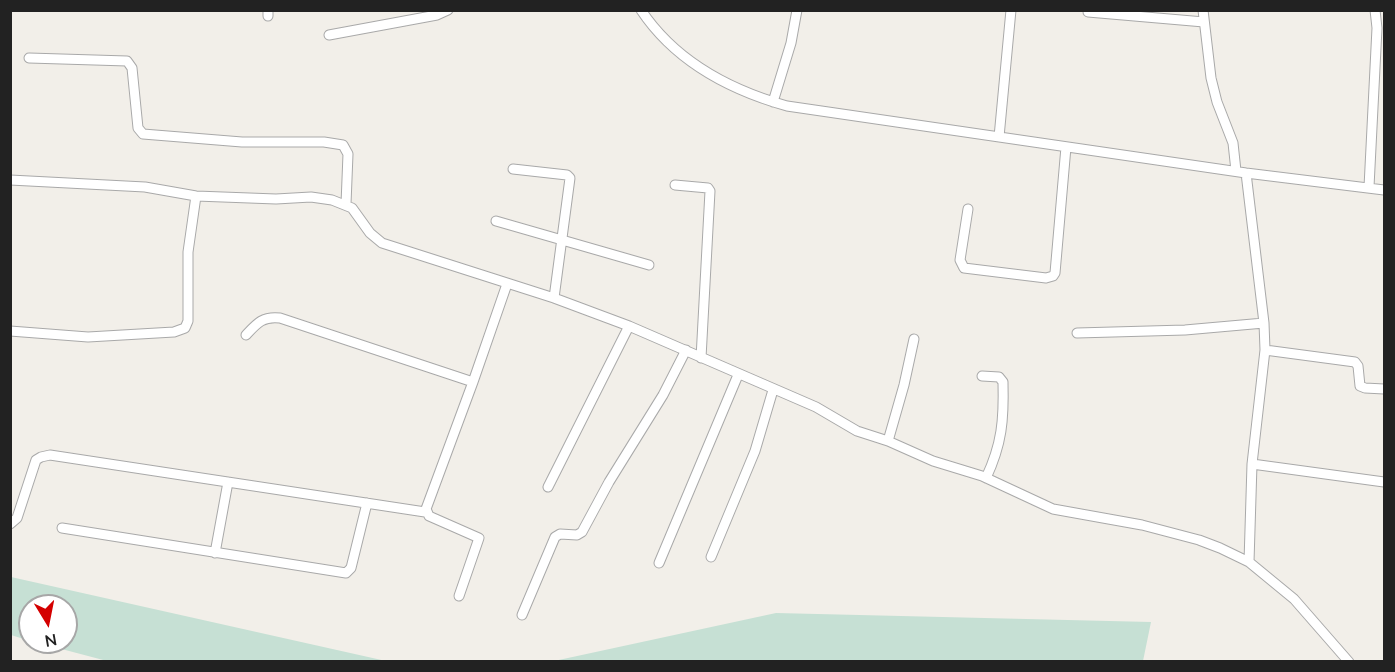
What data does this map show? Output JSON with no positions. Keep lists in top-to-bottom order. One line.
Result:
{"north":"bottom"}
